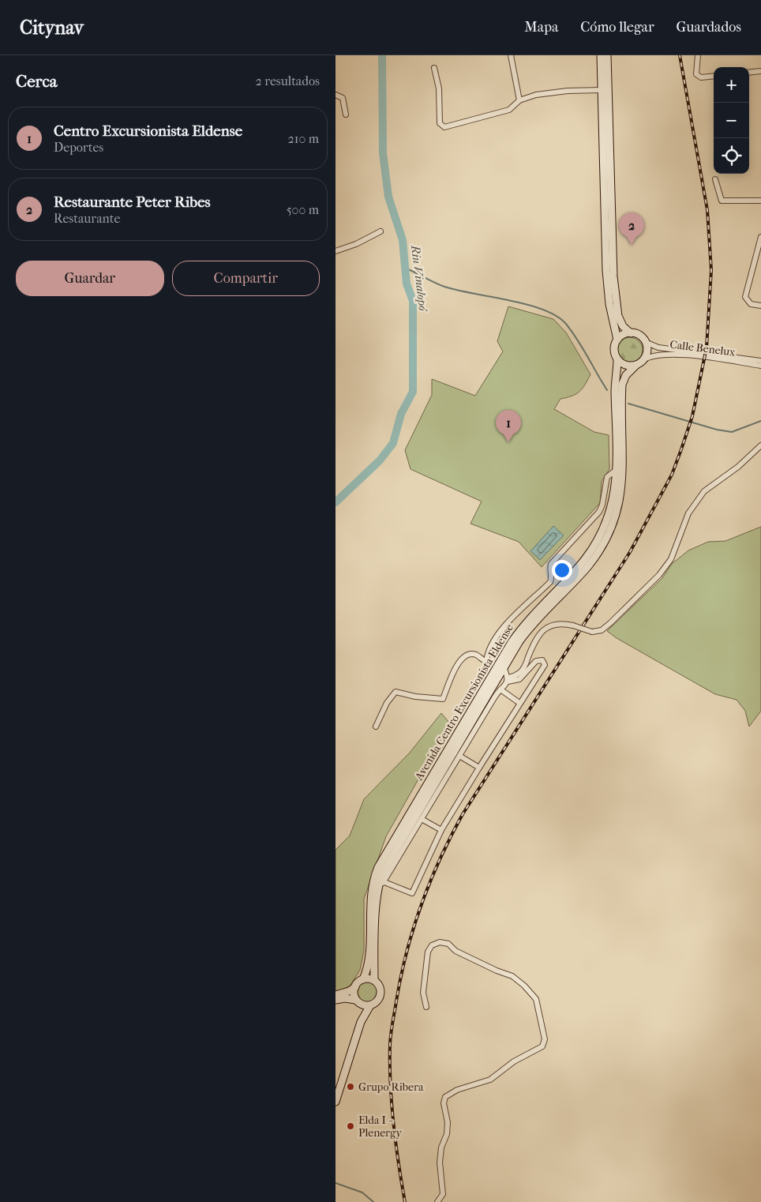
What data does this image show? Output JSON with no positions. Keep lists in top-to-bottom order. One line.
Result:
{"streets":{"street":["Calle Benelux","Avenida Centro Excursionista Eldense"]},"crossings":[["Calle Benelux","Avenida Centro Excursionista Eldense"]],"water":["Riu Vinalopó"],"places":["Grupo Ribera","Elda I - Plenergy"],"page":{"header":"Citynav","nav":["Mapa","Cómo llegar","Guardados"],"heading":["Cerca","2 resultados"],"map_buttons":["+","−"],"list":[{"mark":"1","name":"Centro Excursionista Eldense","note":"Deportes","value":"210 m"},{"mark":"2","name":"Restaurante Peter Ribes","note":"Restaurante","value":"500 m"}],"pins":["2","1"],"buttons":["Guardar","Compartir"]}}
